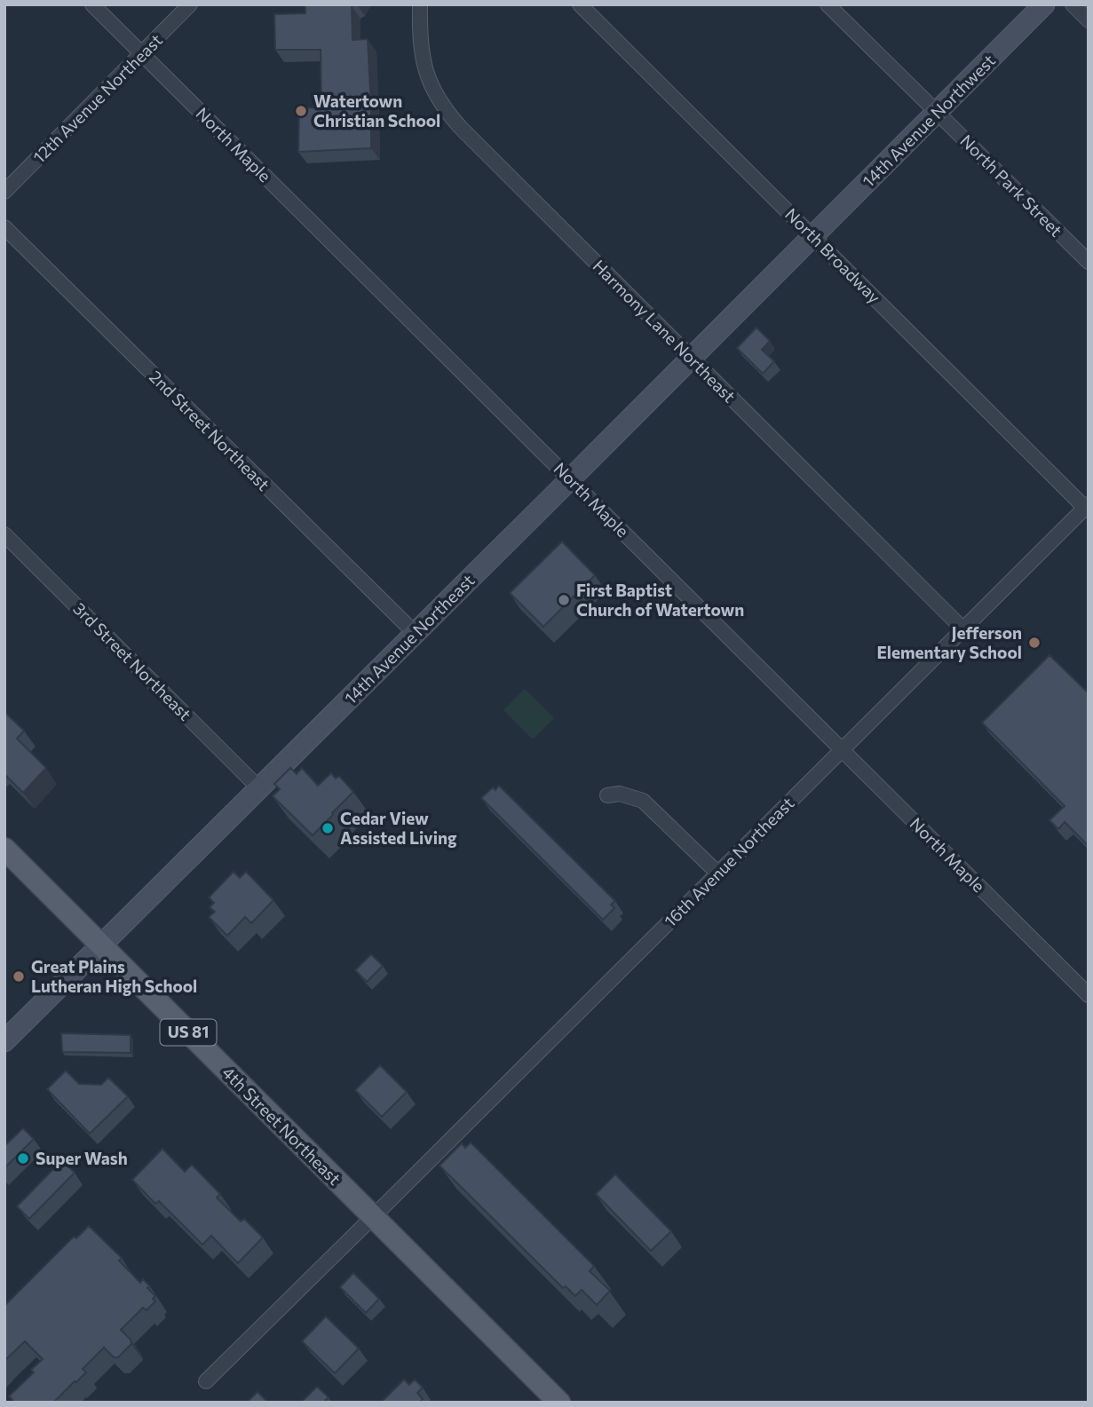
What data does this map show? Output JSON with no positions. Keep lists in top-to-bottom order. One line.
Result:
{"streets":{"main road":["14th Avenue Northwest","14th Avenue Northeast","US 81","4th Street Northeast"],"street":["12th Avenue Northeast","North Maple","North Park Street","North Broadway","Harmony Lane Northeast","2nd Street Northeast","3rd Street Northeast","16th Avenue Northeast"]},"crossings":[["12th Avenue Northeast","North Maple"],["14th Avenue Northwest","North Park Street"],["14th Avenue Northwest","North Broadway"],["14th Avenue Northwest","14th Avenue Northeast"],["North Maple","14th Avenue Northeast"],["North Maple","16th Avenue Northeast"],["North Broadway","14th Avenue Northeast"],["North Broadway","16th Avenue Northeast"],["Harmony Lane Northeast","14th Avenue Northeast"],["Harmony Lane Northeast","16th Avenue Northeast"],["2nd Street Northeast","14th Avenue Northeast"],["14th Avenue Northeast","3rd Street Northeast"],["14th Avenue Northeast","4th Street Northeast"],["16th Avenue Northeast","4th Street Northeast"]],"places":["Watertown Christian School","First Baptist Church of Watertown","Jefferson Elementary School","Cedar View Assisted Living","Great Plains Lutheran High School","Super Wash"]}
